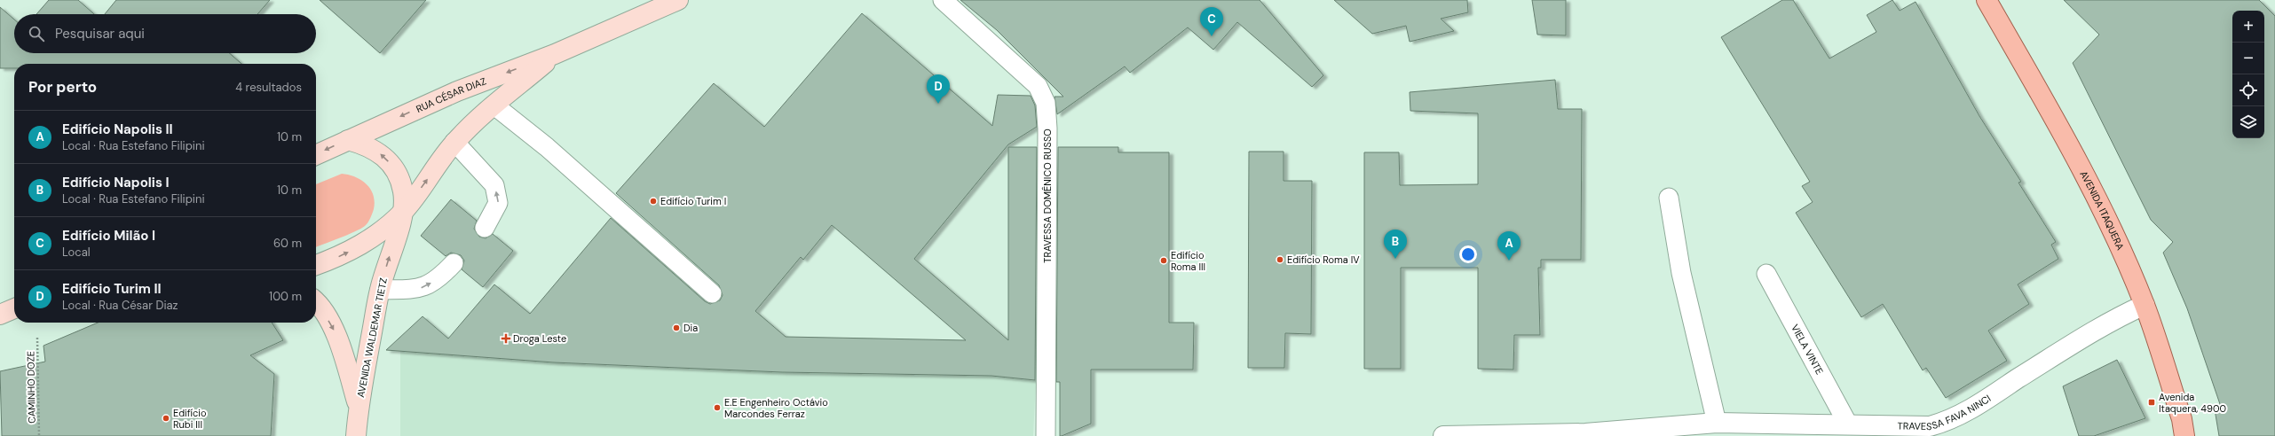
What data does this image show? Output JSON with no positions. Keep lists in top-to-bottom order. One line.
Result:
{"streets":{"main road":["AVENIDA ITAQUERA"],"street":["RUA CÉSAR DIAZ","AVENIDA WALDEMAR TIETZ","TRAVESSA FAVA NINCI"],"lane":["TRAVESSA DOMÊNICO RUSSO","VIELA VINTE"],"path":["CAMINHO DOZE"]},"crossings":[["RUA CÉSAR DIAZ","AVENIDA WALDEMAR TIETZ"],["AVENIDA ITAQUERA","TRAVESSA FAVA NINCI"],["VIELA VINTE","TRAVESSA FAVA NINCI"]],"places":{"other":["Edifício Turim I","Edifício Roma IV","Edifício Roma III","Dia","E.E Engenheiro Octávio Marcondes Ferraz","Edifício Rubi III"],"health":["Droga Leste"],"transit":["Avenida Itaquera, 4900"]},"page":{"pins":["C","D","B","A"],"map_buttons":["+","−"],"search":"Pesquisar aqui","heading":["Por perto","4 resultados"],"list":[{"mark":"A","name":"Edifício Napolis II","note":"Local · Rua Estefano Filipini","value":"10 m"},{"mark":"B","name":"Edifício Napolis I","note":"Local · Rua Estefano Filipini","value":"10 m"},{"mark":"C","name":"Edifício Milão I","note":"Local","value":"60 m"},{"mark":"D","name":"Edifício Turim II","note":"Local · Rua César Diaz","value":"100 m"}]}}
